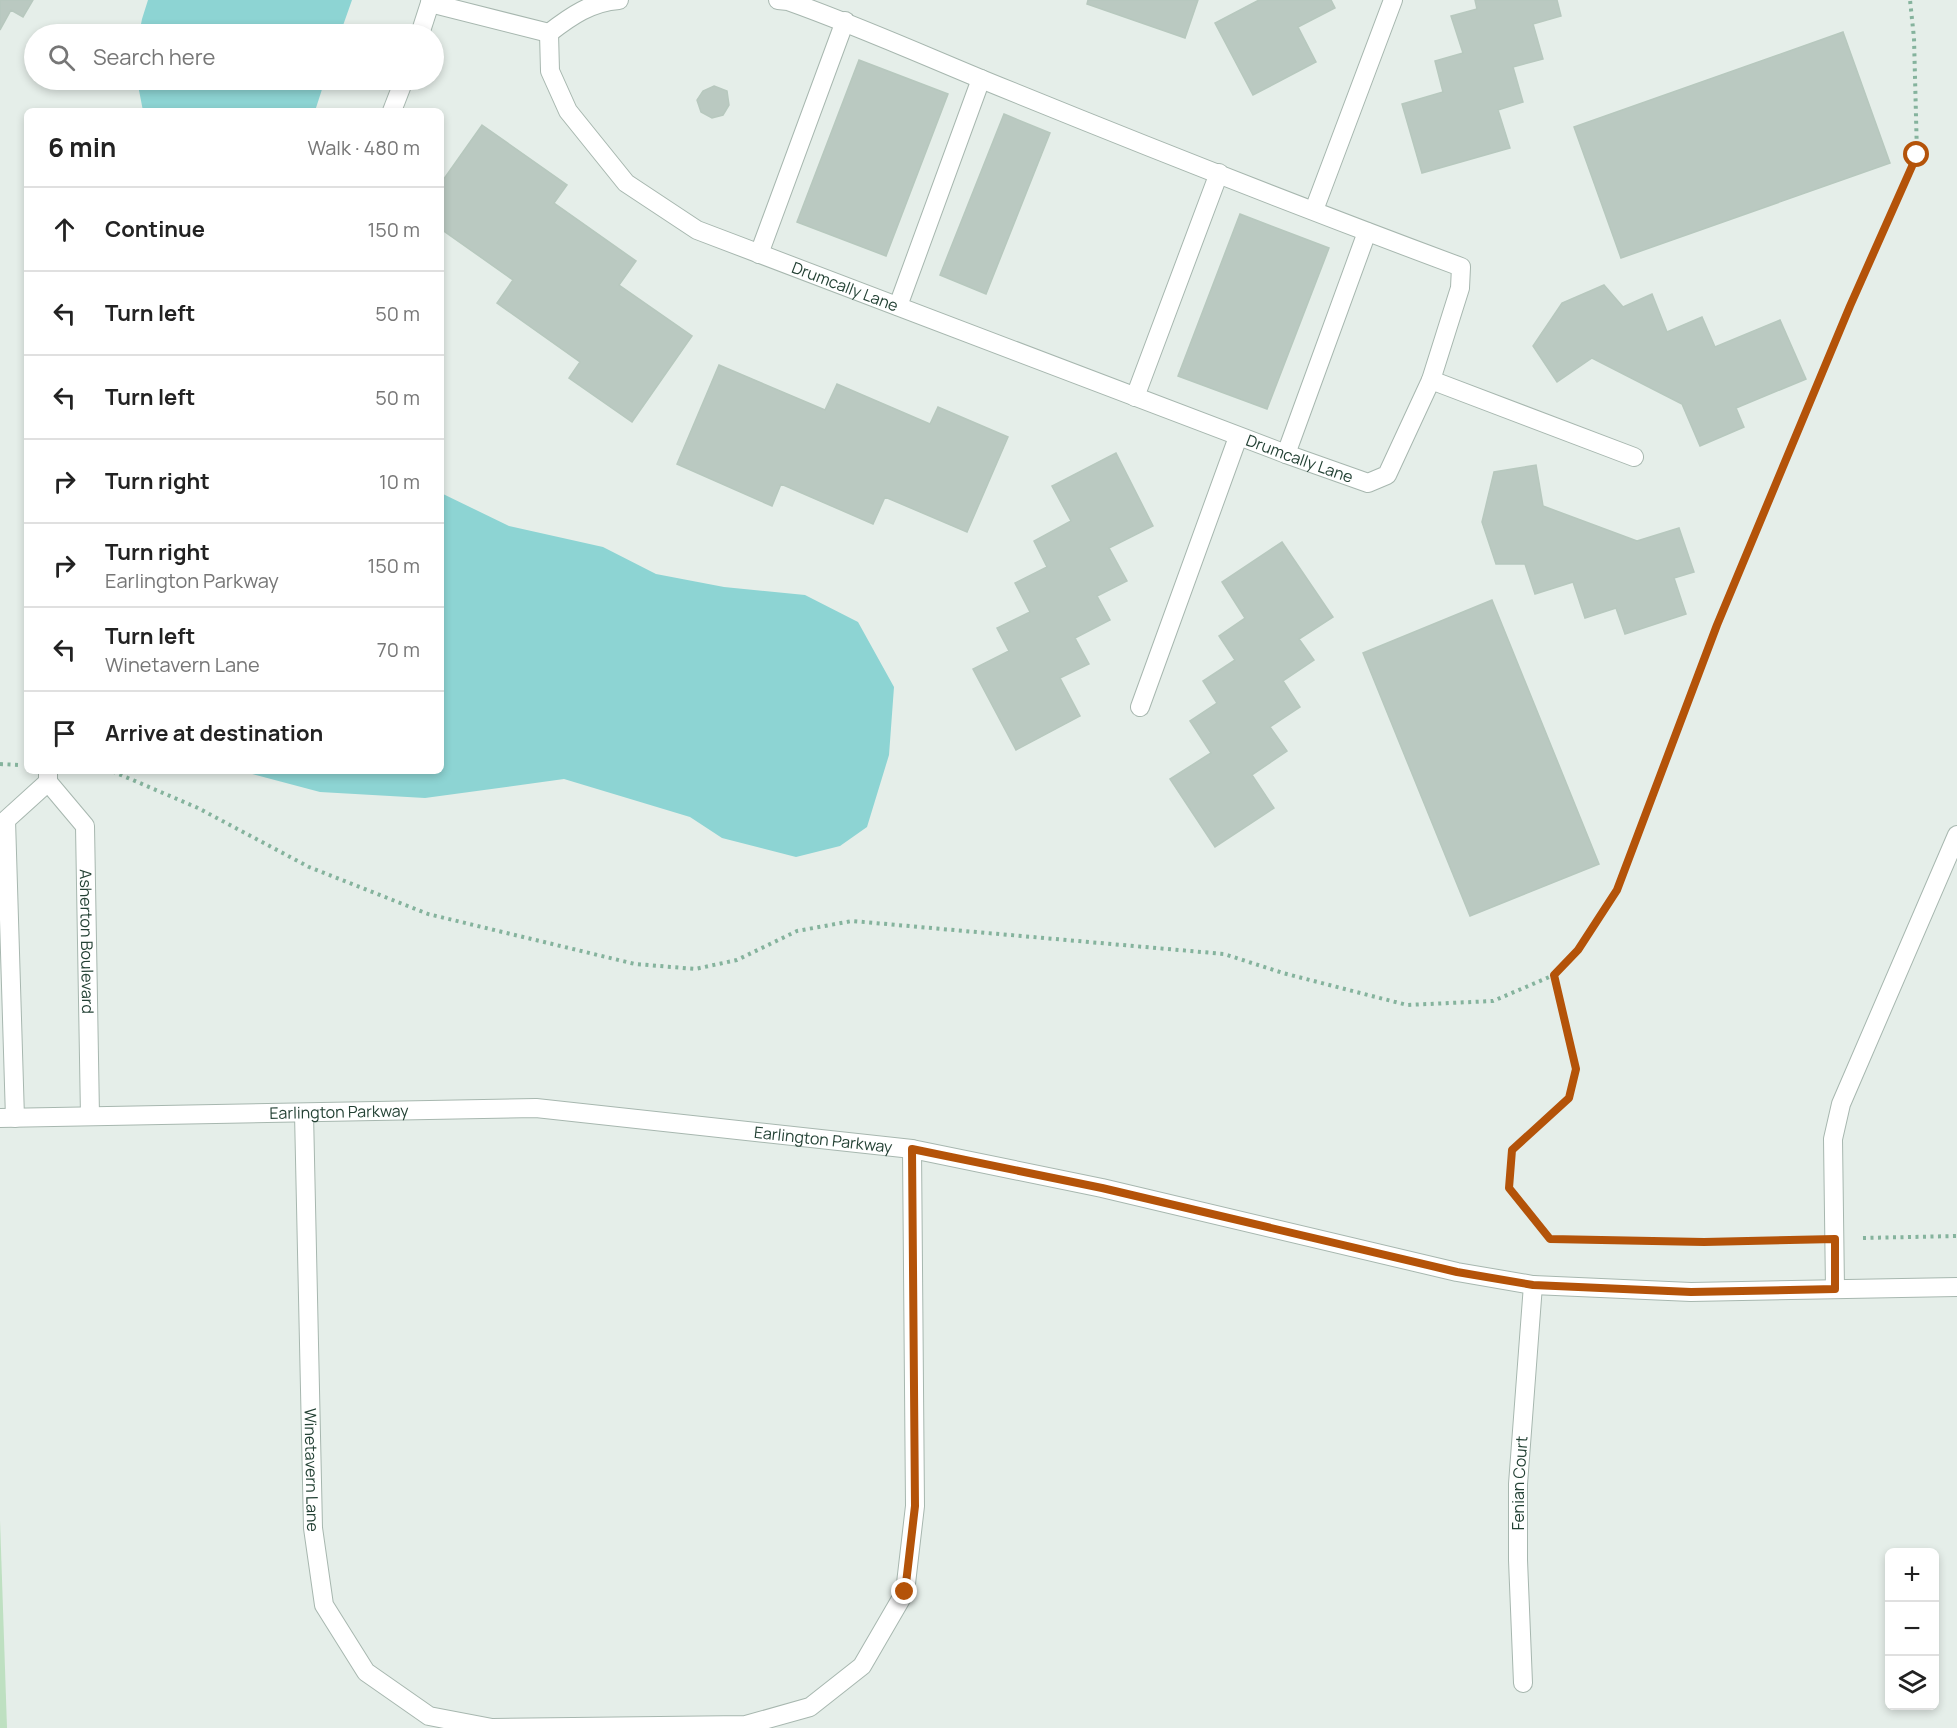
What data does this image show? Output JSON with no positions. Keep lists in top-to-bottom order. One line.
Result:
{"streets":{"street":["Drumcally Lane","Asherton Boulevard","Earlington Parkway","Winetavern Lane","Fenian Court"]},"crossings":[["Asherton Boulevard","Earlington Parkway"],["Earlington Parkway","Winetavern Lane"],["Earlington Parkway","Fenian Court"]],"page":{"search":"Search here","heading":["6 min","Walk · 480 m"],"list":[["Continue","150 m"],["Turn left","50 m"],["Turn left","50 m"],["Turn right","10 m"],["Turn right","Earlington Parkway","150 m"],["Turn left","Winetavern Lane","70 m"],"Arrive at destination"],"map_buttons":["+","−"]}}
